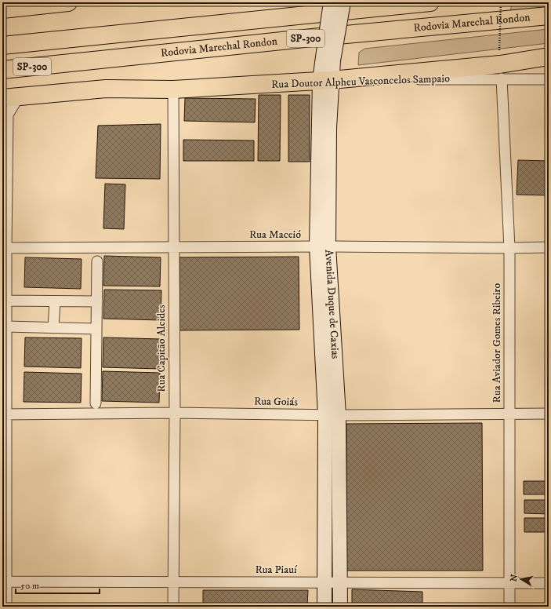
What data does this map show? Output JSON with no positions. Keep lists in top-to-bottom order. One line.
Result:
{"streets":{"highway":["Rodovia Marechal Rondon","SP-300","Rua Doutor Alpheu Vasconcelos Sampaio"],"main road":["Avenida Duque de Caxias"],"street":["Rua Maceió","Rua Aviador Gomes Ribeiro","Rua Capitão Alcides","Rua Goiás","Rua Piauí"]},"crossings":[["Rua Doutor Alpheu Vasconcelos Sampaio","Avenida Duque de Caxias"],["Rua Doutor Alpheu Vasconcelos Sampaio","Rua Aviador Gomes Ribeiro"],["Rua Doutor Alpheu Vasconcelos Sampaio","Rua Capitão Alcides"],["Rua Maceió","Avenida Duque de Caxias"],["Rua Maceió","Rua Aviador Gomes Ribeiro"],["Rua Maceió","Rua Capitão Alcides"],["Avenida Duque de Caxias","Rua Goiás"],["Avenida Duque de Caxias","Rua Piauí"],["Rua Aviador Gomes Ribeiro","Rua Goiás"],["Rua Aviador Gomes Ribeiro","Rua Piauí"],["Rua Capitão Alcides","Rua Goiás"],["Rua Capitão Alcides","Rua Piauí"]],"scale_bar":"50 m","north":"left"}
